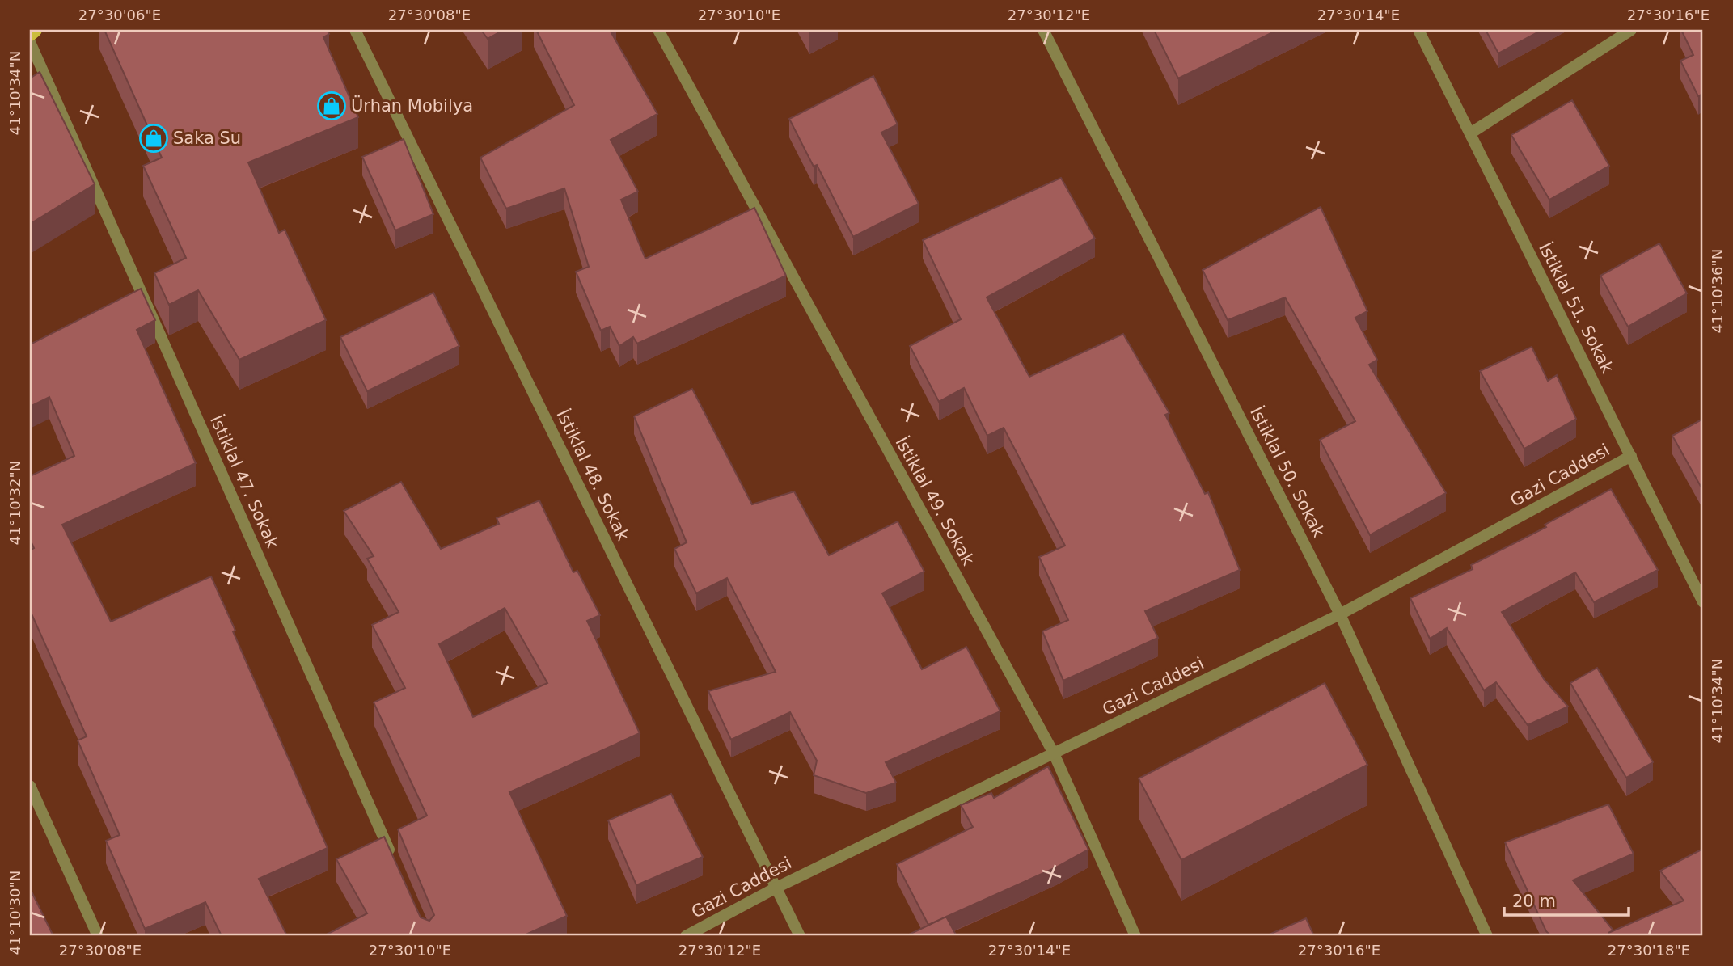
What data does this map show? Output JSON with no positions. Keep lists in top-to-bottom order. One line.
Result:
{"streets":{"street":["İstiklal 51. Sokak","İstiklal 50. Sokak","İstiklal 48. Sokak","Gazi Caddesi","İstiklal 47. Sokak","İstiklal 49. Sokak"]},"crossings":[["İstiklal 51. Sokak","Gazi Caddesi"],["İstiklal 50. Sokak","Gazi Caddesi"],["İstiklal 48. Sokak","Gazi Caddesi"],["Gazi Caddesi","İstiklal 49. Sokak"]],"places":{"shop":["Ürhan Mobilya","Saka Su"]},"scale_bar":"20 m","coordinates":["27°30'06\"E","27°30'08\"E","27°30'10\"E","27°30'12\"E","27°30'14\"E","27°30'16\"E","41°10'34\"N","41°10'36\"N","41°10'32\"N","41°10'30\"N","27°30'18\"E"]}
